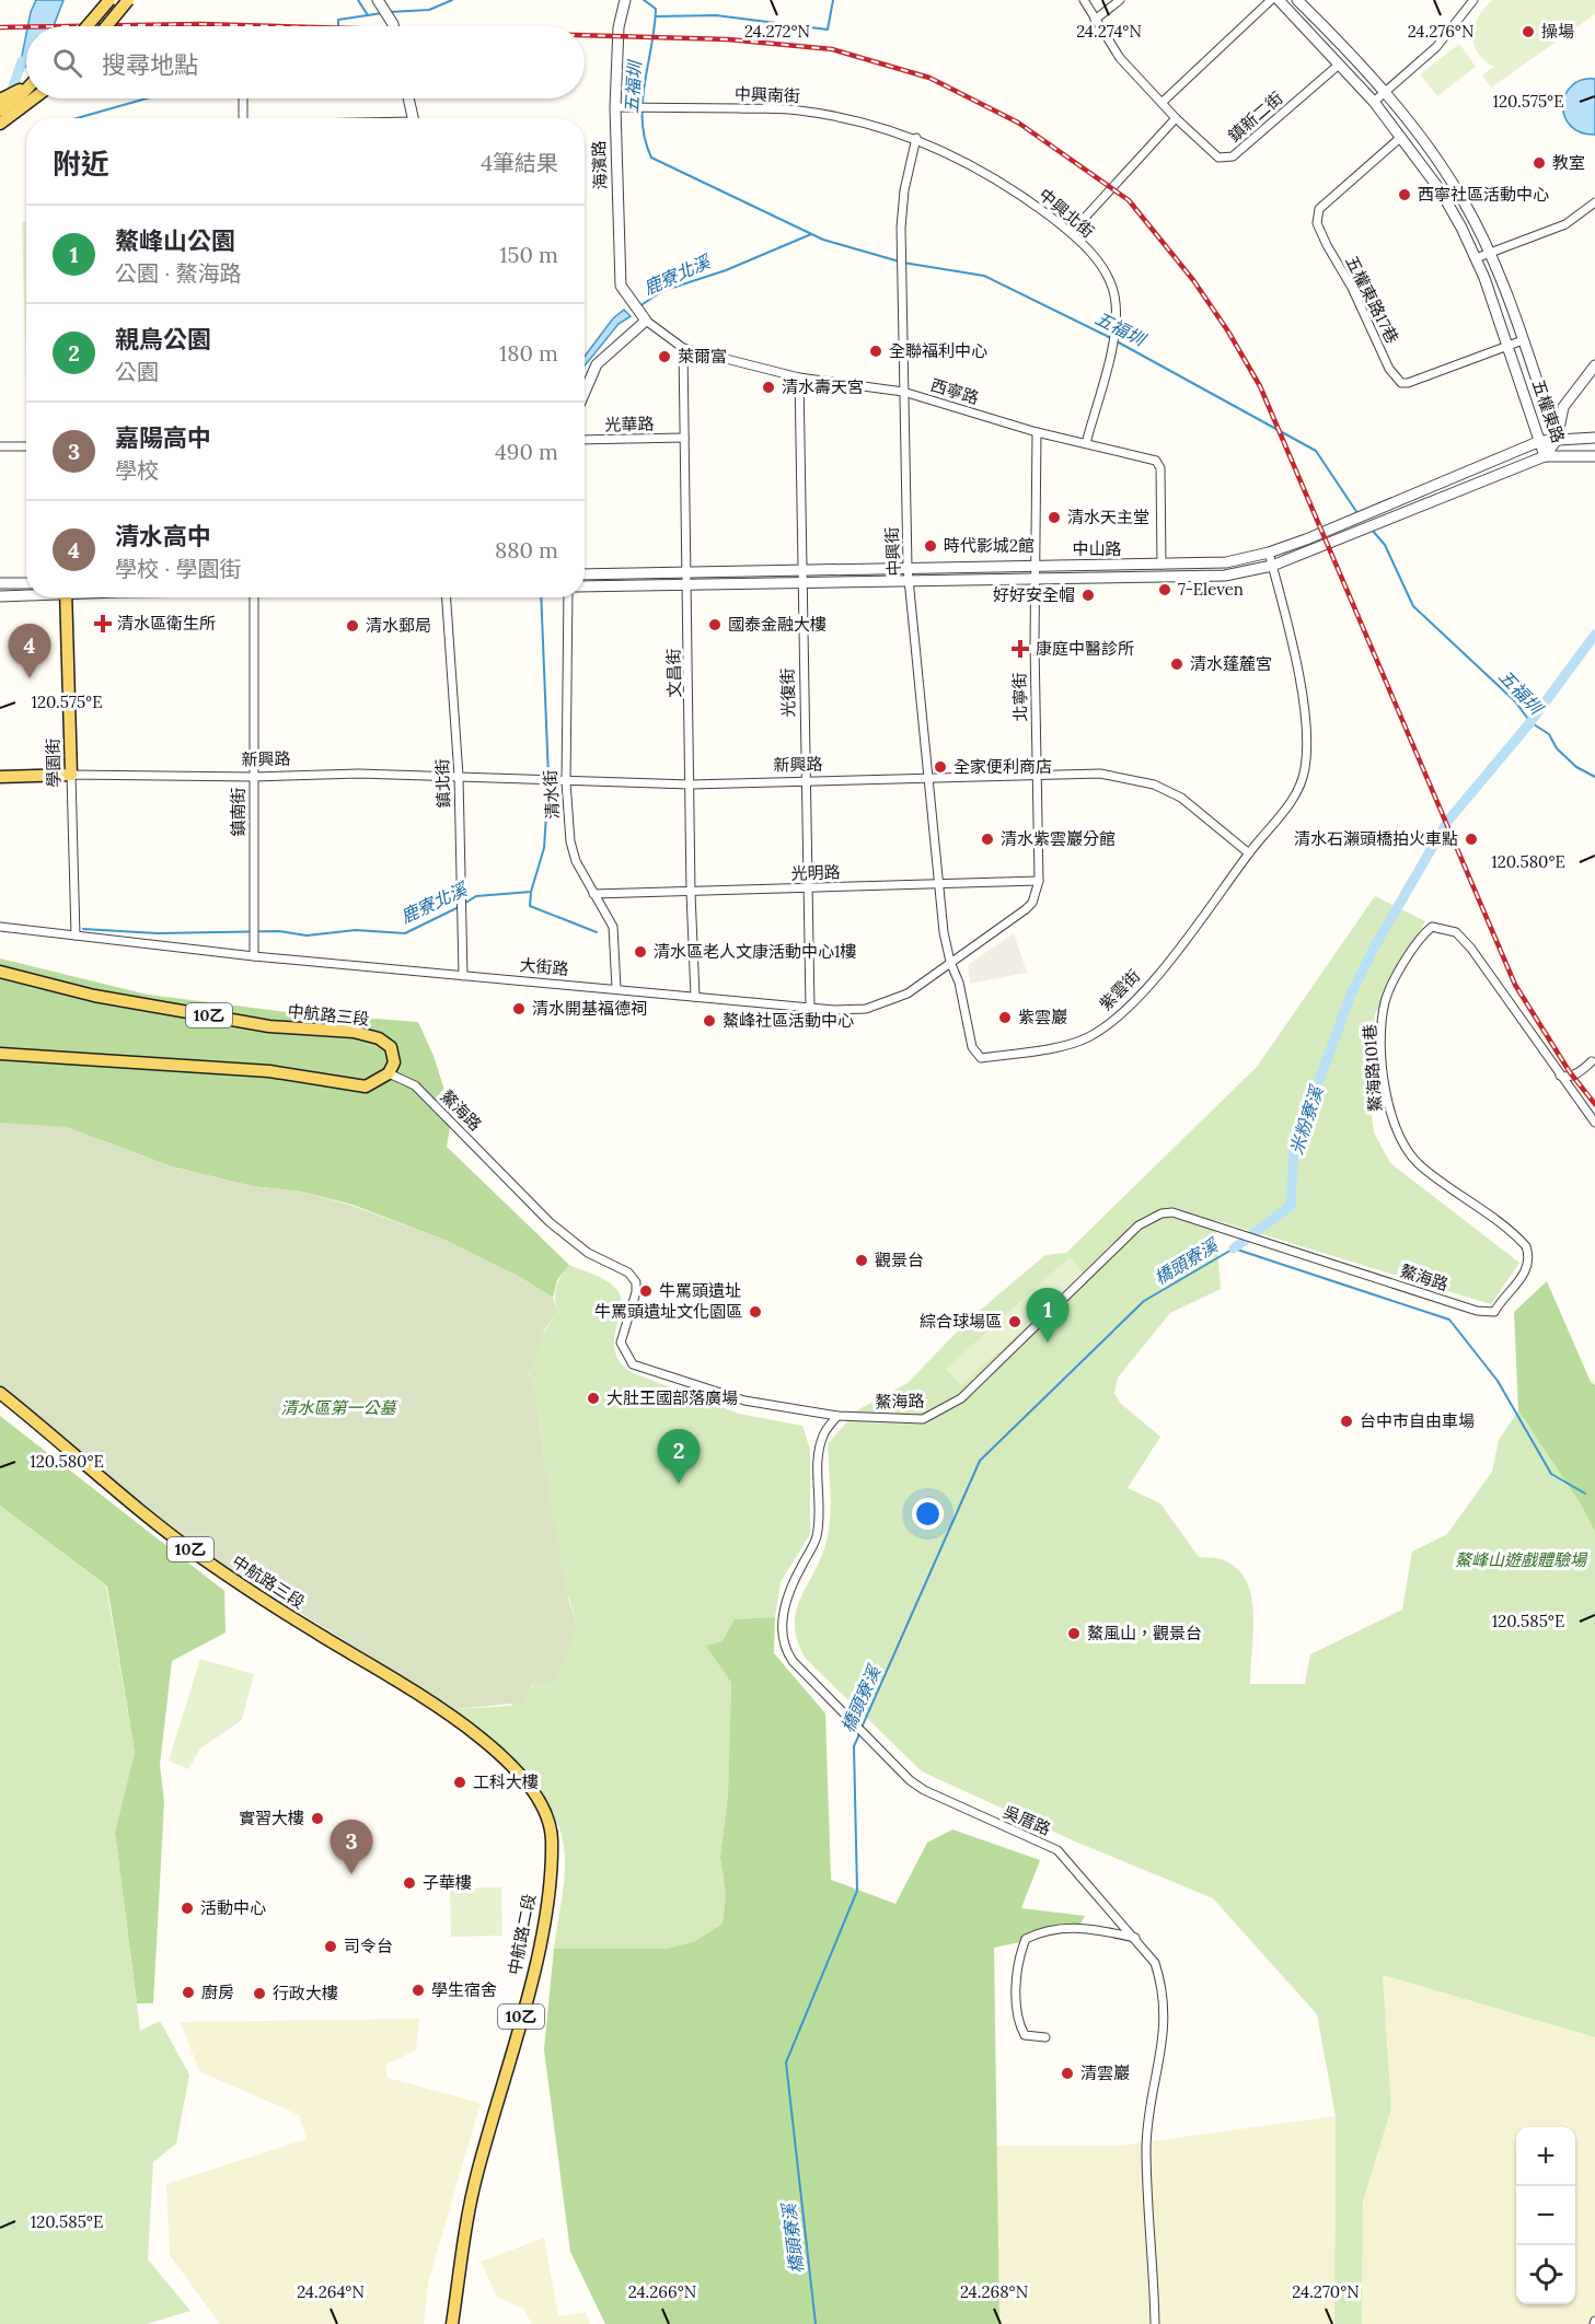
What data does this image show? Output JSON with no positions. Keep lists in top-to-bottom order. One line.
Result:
{"streets":{"main road":["新興路","學園街","10乙","中航路三段","中航路二段"],"street":["中興南街","鎮新二街","海濱路","中興北街","五權東路17巷","西寧路","五權東路","光華路","中山路","中興街","文昌街","光復街","北寧街","鎮北街","清水街","鎮南街","光明路","大街路","紫雲街","鰲海路101巷","鰲海路","吳厝路"]},"crossings":[["中興南街","海濱路"],["中興南街","中興北街"],["中興南街","中興街"],["鎮新二街","五權東路"],["海濱路","西寧路"],["中興北街","西寧路"],["中興北街","中興街"],["五權東路17巷","五權東路"],["西寧路","中山路"],["西寧路","中興街"],["西寧路","文昌街"],["西寧路","光復街"],["西寧路","北寧街"],["五權東路","中山路"],["光華路","文昌街"],["中山路","中興街"],["中山路","文昌街"],["中山路","光復街"],["中山路","北寧街"],["中興街","新興路"],["中興街","光明路"],["中興街","大街路"],["中興街","紫雲街"],["文昌街","新興路"],["文昌街","光明路"],["文昌街","大街路"],["光復街","新興路"],["光復街","光明路"],["光復街","大街路"],["北寧街","新興路"],["北寧街","光明路"],["北寧街","大街路"],["新興路","學園街"],["新興路","鎮北街"],["新興路","清水街"],["新興路","鎮南街"],["新興路","紫雲街"],["學園街","大街路"],["鎮北街","大街路"],["清水街","光明路"],["清水街","大街路"],["鎮南街","大街路"],["光明路","大街路"],["大街路","紫雲街"],["中航路三段","鰲海路"],["中航路三段","中航路二段"],["鰲海路101巷","鰲海路"],["鰲海路","吳厝路"]],"water":["五福圳","鹿寮北溪","米粉寮溪","橋頭寮溪"],"parks":["清水區第一公墓","鰲峰山遊戲體驗場"],"places":{"other":["操場","教室","西寧社區活動中心","全聯福利中心","萊爾富","清水壽天宮","清水天主堂","時代影城2館","7-Eleven","好好安全帽","國泰金融大樓","清水郵局","清水蓬麓宮","全家便利商店","清水紫雲巖分館","清水石瀨頭橋拍火車點","清水區老人文康活動中心1樓","清水開基福德祠","紫雲巖","鰲峰社區活動中心","觀景台","牛罵頭遺址","牛罵頭遺址文化園區","綜合球場區","大肚王國部落廣場","台中市自由車場","鰲風山，觀景台","工科大樓","實習大樓","子華樓","活動中心","司令台","學生宿舍","廚房","行政大樓","清雲巖"],"health":["清水區衛生所","康庭中醫診所"]},"page":{"search":"搜尋地點","heading":["附近","4筆結果"],"list":[{"mark":"1","name":"鰲峰山公園","note":"公園 · 鰲海路","value":"150 m"},{"mark":"2","name":"親鳥公園","note":"公園","value":"180 m"},{"mark":"3","name":"嘉陽高中","note":"學校","value":"490 m"},{"mark":"4","name":"清水高中","note":"學校 · 學園街","value":"880 m"}],"pins":["4","1","2","3"],"map_buttons":["+","−"]},"coordinates":["24.276°N","24.272°N","24.274°N","120.575°E","120.580°E","120.585°E","24.264°N","24.266°N","24.268°N","24.270°N"]}
